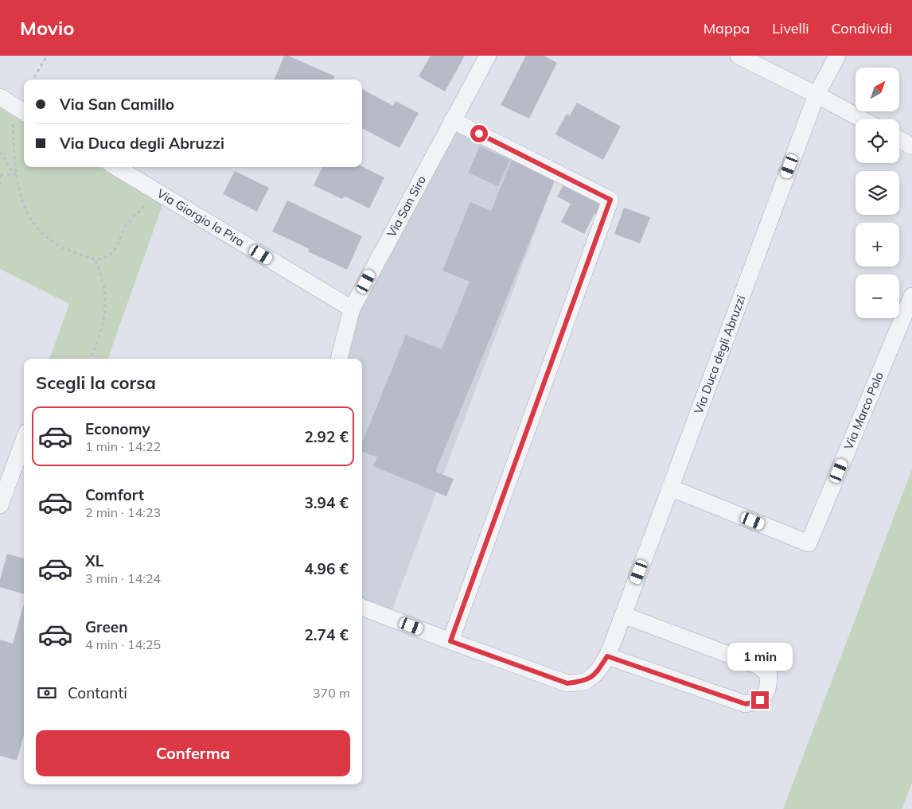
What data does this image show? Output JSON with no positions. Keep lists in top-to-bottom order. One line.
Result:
{"streets":{"street":["Via San Siro","Via Giorgio la Pira","Via Duca degli Abruzzi","Via Marco Polo"]},"crossings":[["Via San Siro","Via Giorgio la Pira"],["Via Duca degli Abruzzi","Via Marco Polo"]],"north":"top right","page":{"header":"Movio","nav":["Mappa","Livelli","Condividi"],"map_buttons":["+","−"],"banner":["Via San Camillo","Via Duca degli Abruzzi"],"heading":"Scegli la corsa","list":[{"name":"Economy","note":"1 min · 14:22","value":"2.92 €"},{"name":"Comfort","note":"2 min · 14:23","value":"3.94 €"},{"name":"XL","note":"3 min · 14:24","value":"4.96 €"},{"name":"Green","note":"4 min · 14:25","value":"2.74 €"}],"bubble":"1 min","pay":["Contanti","370 m"],"buttons":"Conferma"}}
